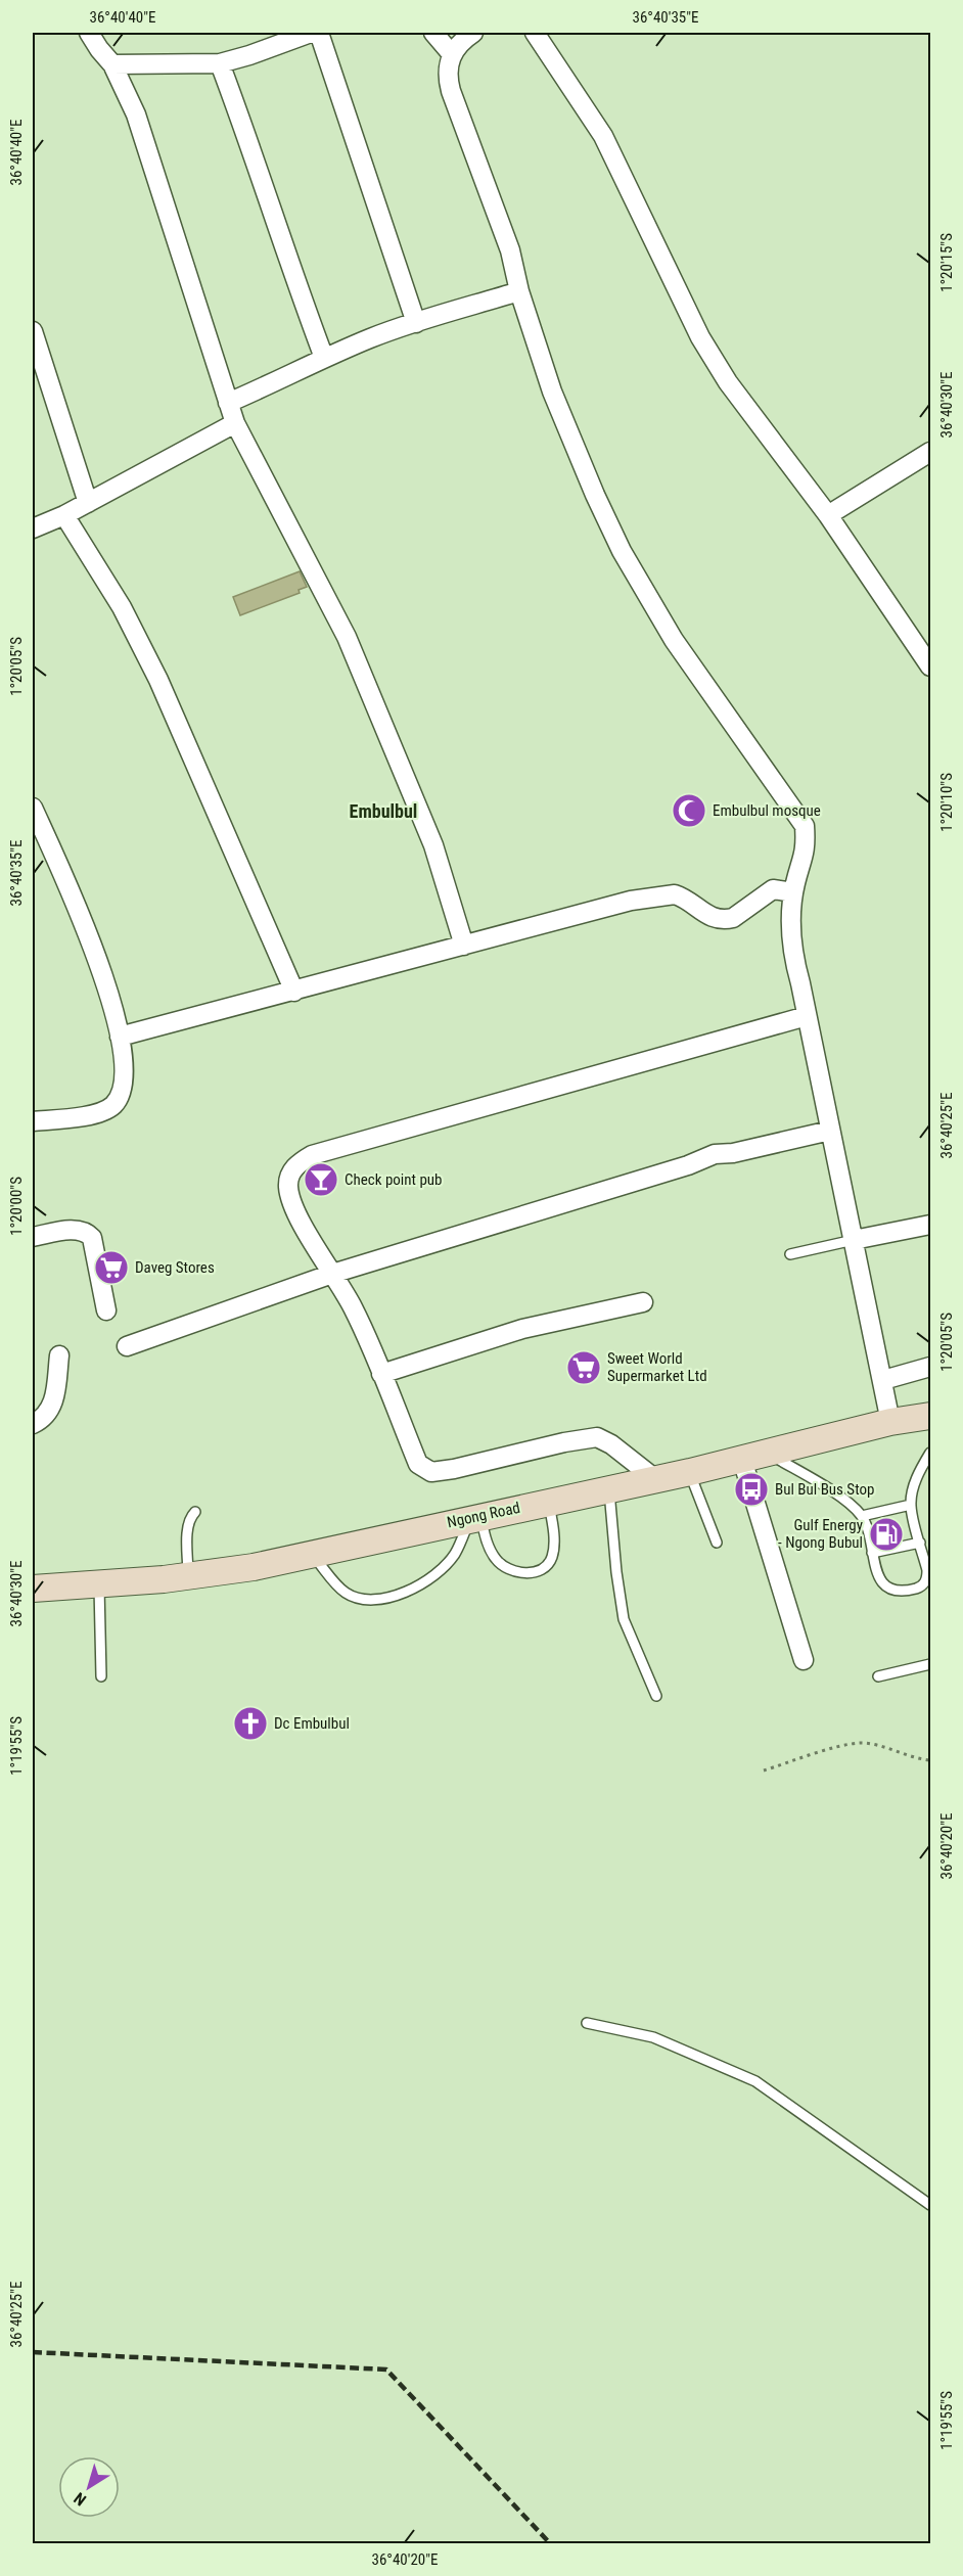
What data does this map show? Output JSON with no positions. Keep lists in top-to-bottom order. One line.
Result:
{"streets":{"main road":["Ngong Road"]},"districts":["Embulbul"],"places":{"mosque":["Embulbul mosque"],"bar":["Check point pub"],"supermarket":["Daveg Stores","Sweet World Supermarket Ltd"],"bus stop":["Bul Bul Bus Stop"],"fuel station":["Gulf Energy - Ngong Bubul"],"church":["Dc Embulbul"]},"north":"bottom left","coordinates":["36°40'40\"E","36°40'35\"E","1°20'15\"S","36°40'30\"E","1°20'05\"S","1°20'10\"S","36°40'25\"E","1°20'00\"S","1°19'55\"S","36°40'20\"E"]}
